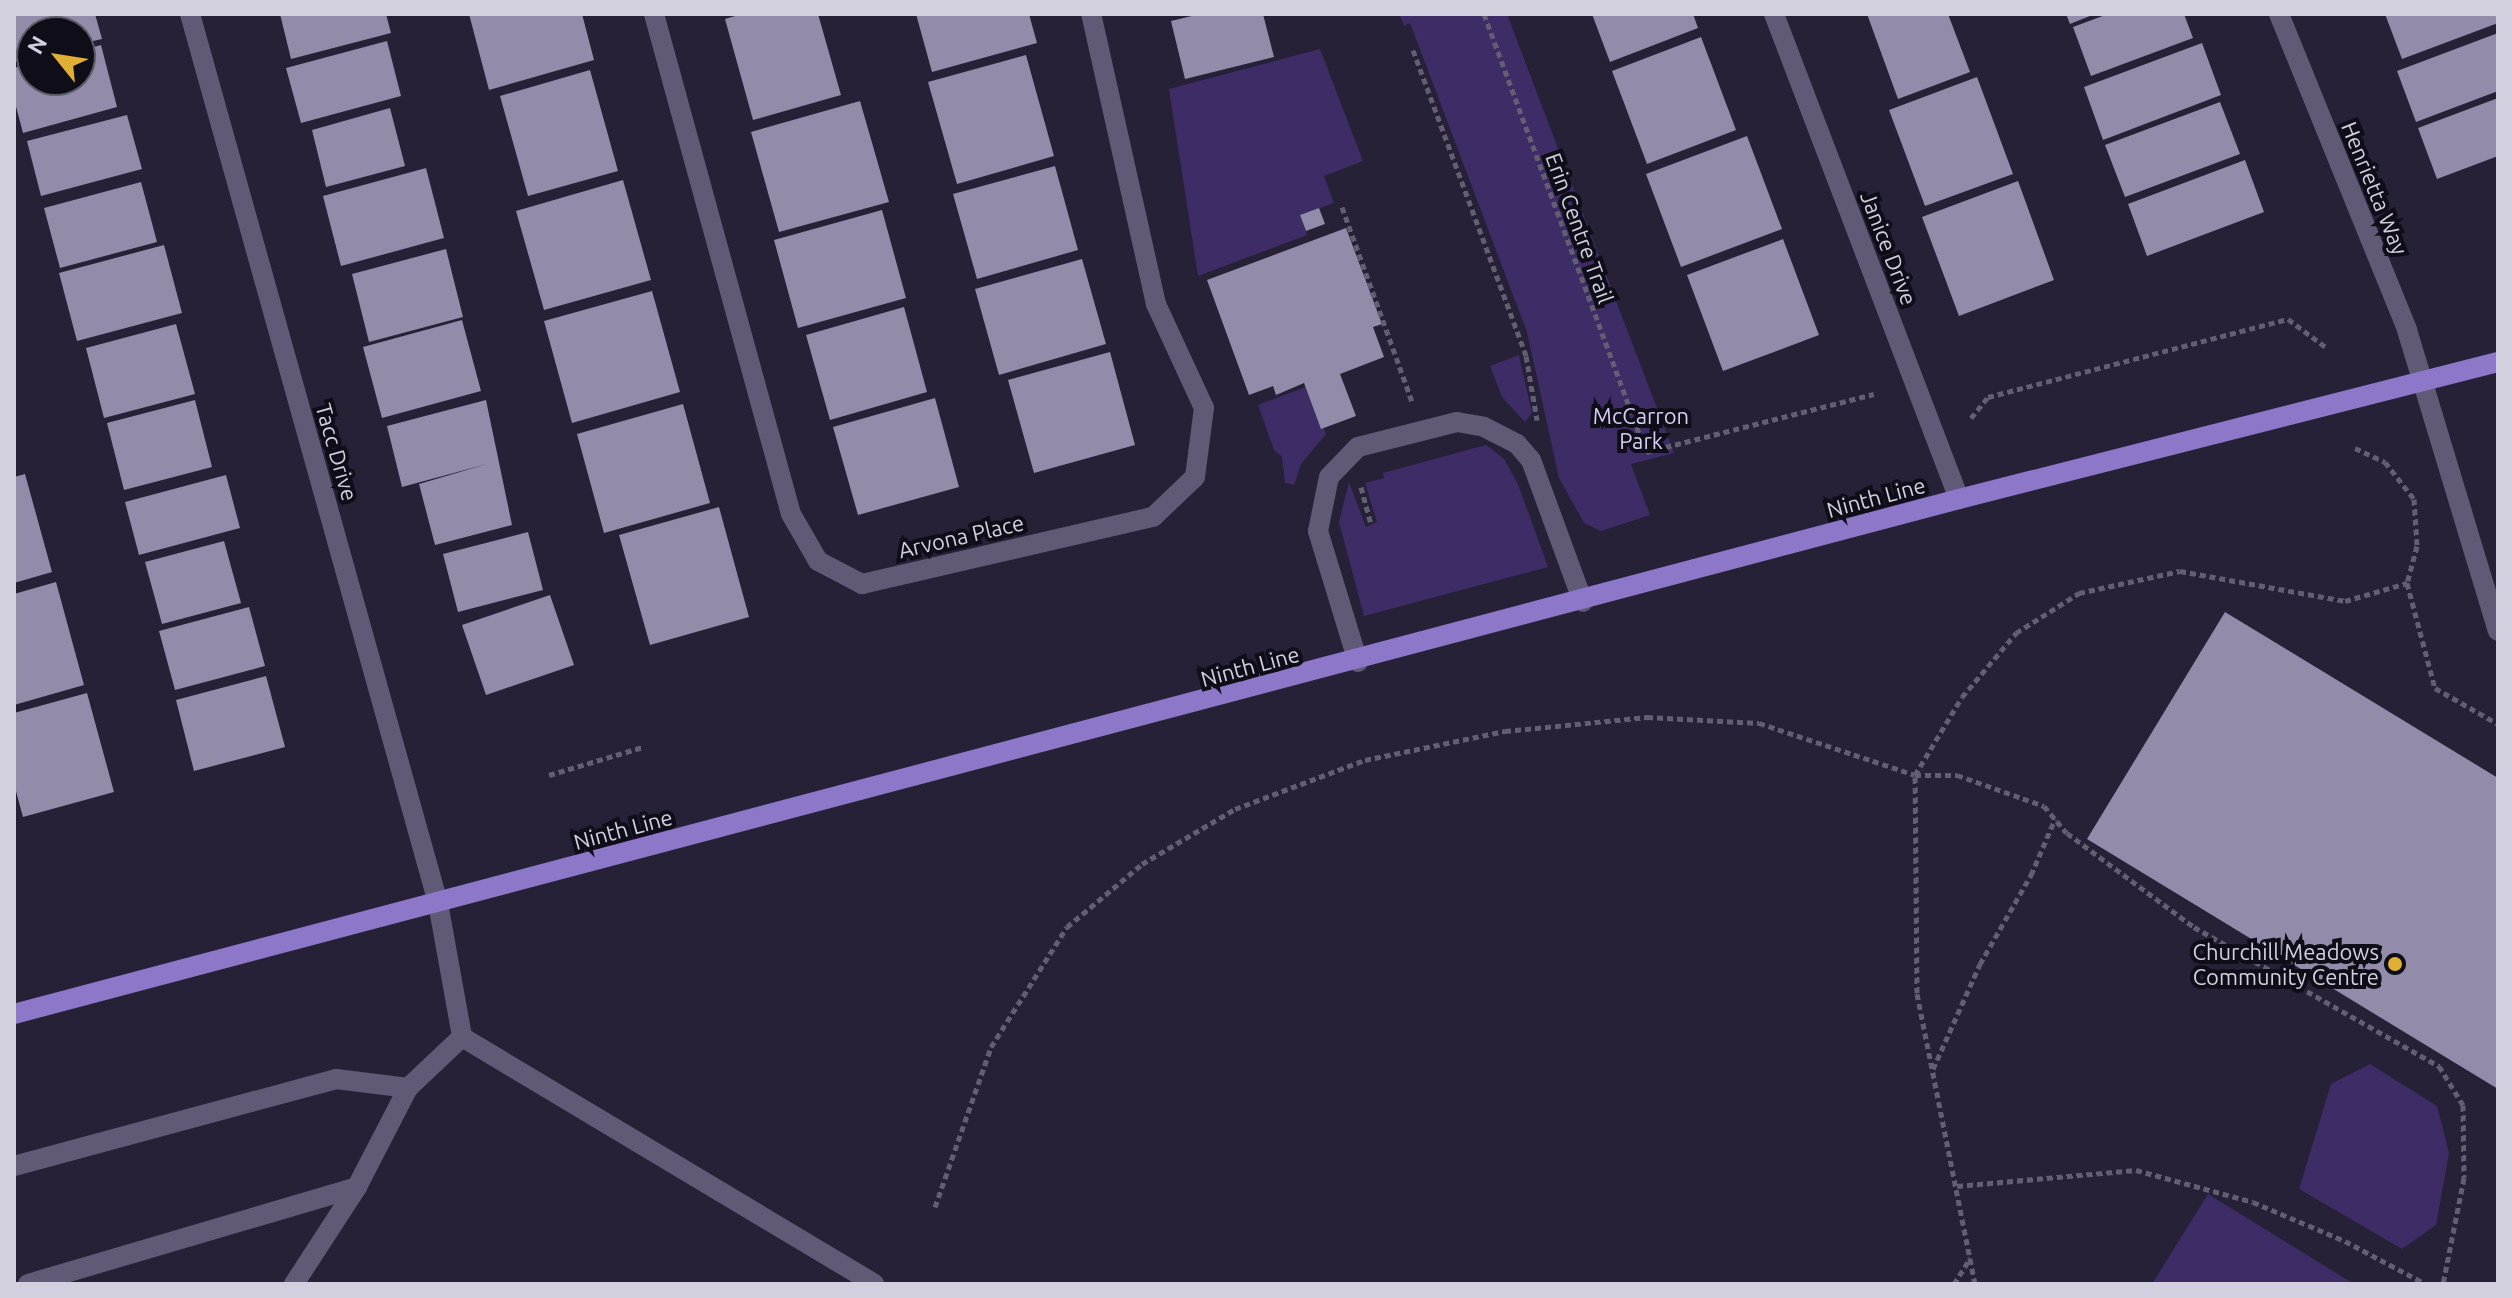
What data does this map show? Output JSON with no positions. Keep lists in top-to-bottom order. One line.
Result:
{"streets":{"main road":["Ninth Line"],"street":["Henrietta Way","Janice Drive","Tacc Drive","Arvona Place"],"path":["Erin Centre Trail"]},"crossings":[["Henrietta Way","Ninth Line"],["Janice Drive","Ninth Line"],["Tacc Drive","Ninth Line"]],"parks":["McCarron Park"],"places":["Churchill Meadows Community Centre"],"north":"top left"}
